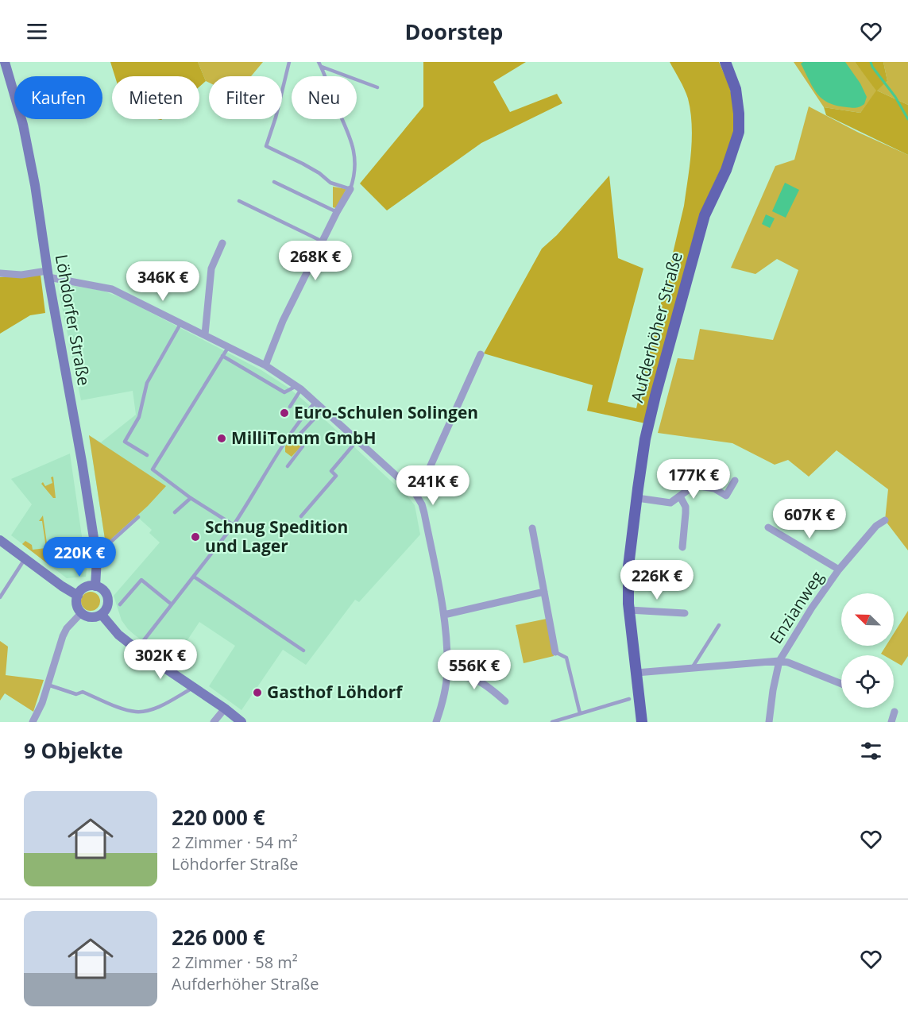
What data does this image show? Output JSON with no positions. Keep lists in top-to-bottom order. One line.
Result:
{"streets":{"main road":["Löhdorfer Straße","Aufderhöher Straße"],"street":["Enzianweg"]},"crossings":[["Aufderhöher Straße","Enzianweg"]],"places":["Euro-Schulen Solingen","MilliTomm GmbH","Schnug Spedition und Lager","Gasthof Löhdorf"],"north":"top left","page":{"header":"Doorstep","chip":["Kaufen","Mieten","Filter","Neu"],"price":["268K €","346K €","177K €","241K €","607K €","220K €","226K €","302K €","556K €"],"heading":"9 Objekte","list":[{"name":"220 000 €","note":"2 Zimmer · 54 m² · Löhdorfer Straße"},{"name":"226 000 €","note":"2 Zimmer · 58 m² · Aufderhöher Straße"}]}}
